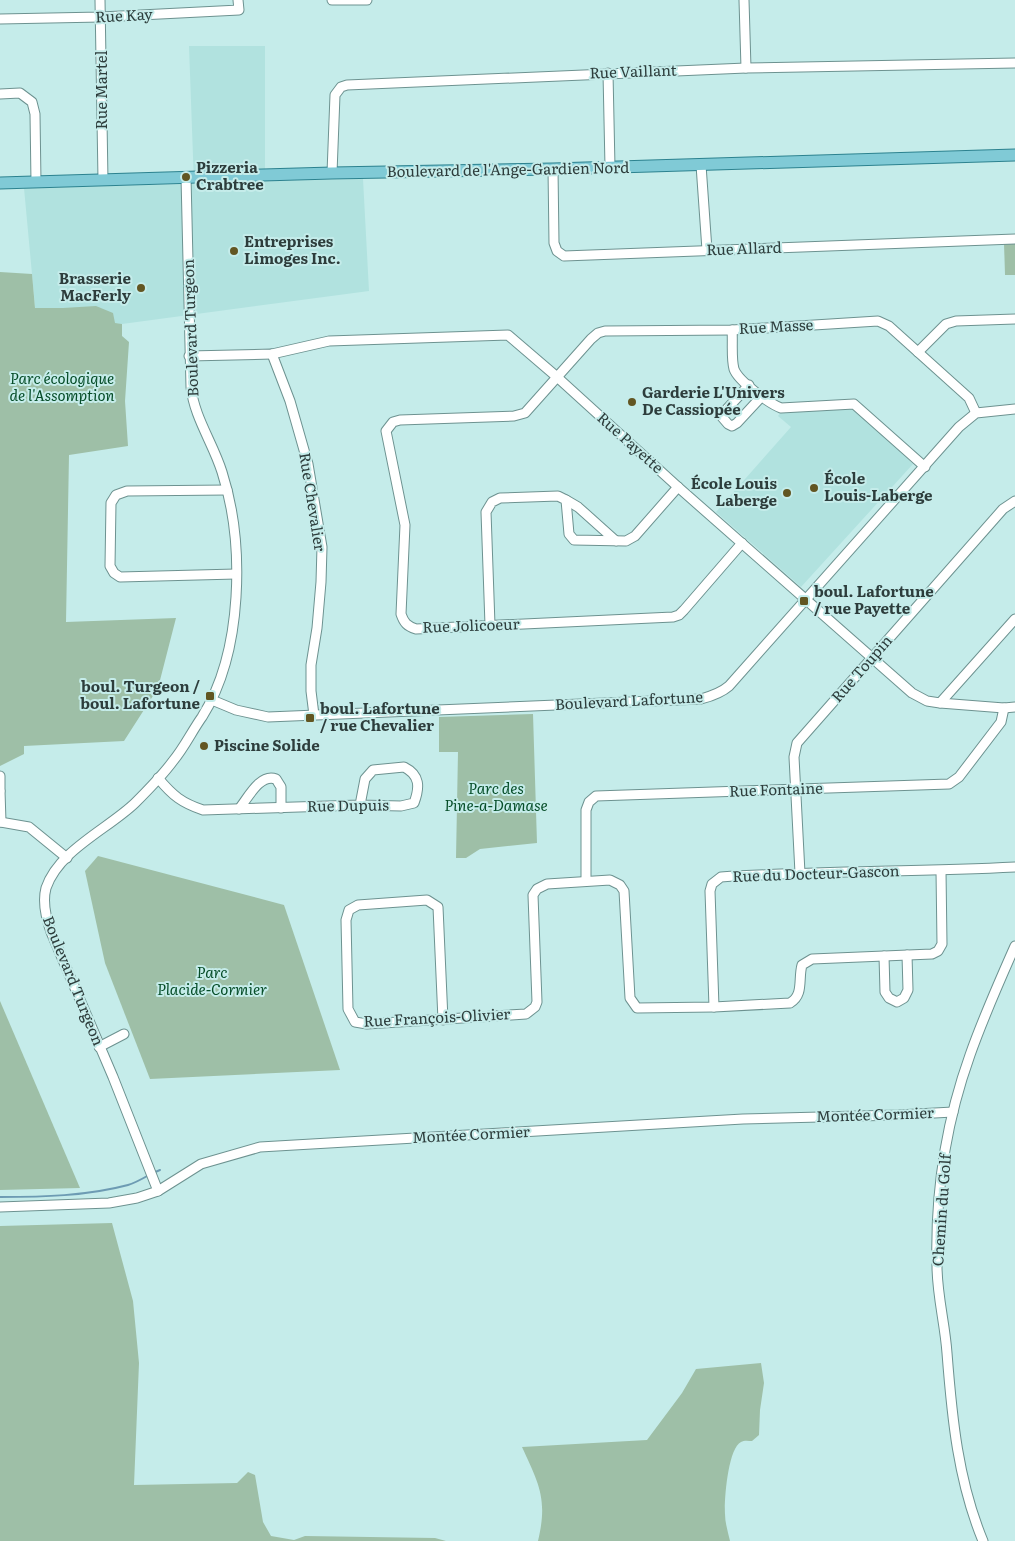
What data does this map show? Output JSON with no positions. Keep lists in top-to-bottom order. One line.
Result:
{"streets":{"main road":["Boulevard de l'Ange-Gardien Nord"],"street":["Rue Kay","Rue Vaillant","Rue Martel","Rue Allard","Rue Masse","Boulevard Turgeon","Rue Payette","Rue Chevalier","Rue Jolicoeur","Rue Toupin","Boulevard Lafortune","Rue Fontaine","Rue Dupuis","Rue du Docteur-Gascon","Rue François-Olivier","Montée Cormier","Chemin du Golf"]},"crossings":[["Rue Kay","Rue Martel"],["Rue Vaillant","Boulevard de l'Ange-Gardien Nord"],["Rue Martel","Boulevard de l'Ange-Gardien Nord"],["Boulevard de l'Ange-Gardien Nord","Rue Allard"],["Boulevard de l'Ange-Gardien Nord","Boulevard Turgeon"],["Rue Masse","Rue Payette"],["Rue Masse","Rue Jolicoeur"],["Rue Masse","Boulevard Lafortune"],["Boulevard Turgeon","Rue Payette"],["Boulevard Turgeon","Boulevard Lafortune"],["Boulevard Turgeon","Rue Dupuis"],["Boulevard Turgeon","Montée Cormier"],["Rue Payette","Rue Chevalier"],["Rue Payette","Rue Jolicoeur"],["Rue Payette","Rue Toupin"],["Rue Payette","Boulevard Lafortune"],["Rue Payette","Rue Fontaine"],["Rue Chevalier","Boulevard Lafortune"],["Rue Toupin","Rue Fontaine"],["Rue Toupin","Rue du Docteur-Gascon"],["Rue Fontaine","Rue François-Olivier"],["Rue du Docteur-Gascon","Rue François-Olivier"],["Montée Cormier","Chemin du Golf"]],"parks":["Parc écologique de l'Assomption","Parc des Pine-a-Damase","Parc Placide-Cormier"],"places":{"other":["Pizzeria Crabtree","Entreprises Limoges Inc.","Brasserie MacFerly","Garderie L'Univers De Cassiopée","École Louis-Laberge","École Louis Laberge","Piscine Solide"],"transit":["boul. Lafortune / rue Payette","boul. Turgeon / boul. Lafortune","boul. Lafortune / rue Chevalier"]}}
